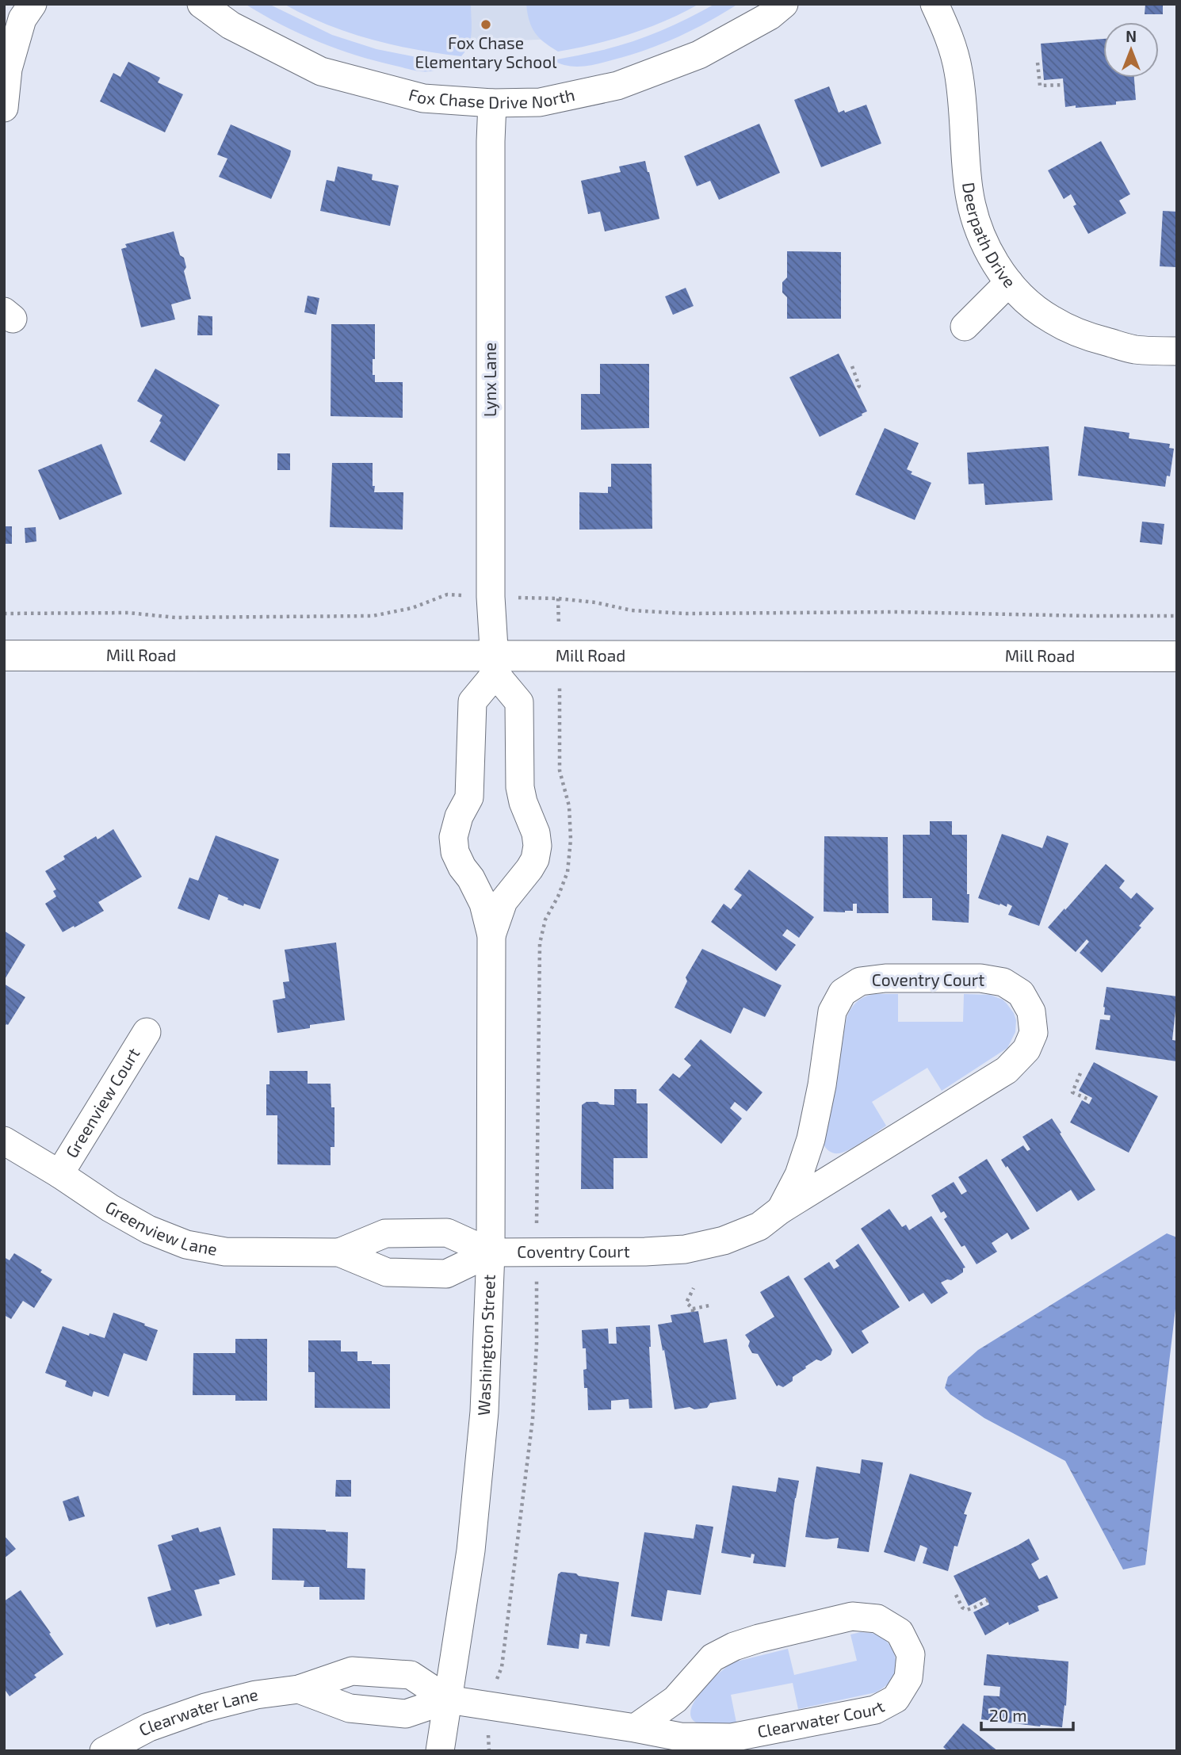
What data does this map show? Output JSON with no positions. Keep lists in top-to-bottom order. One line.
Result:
{"streets":{"street":["Fox Chase Drive North","Deerpath Drive","Lynx Lane","Mill Road","Coventry Court","Greenview Court","Greenview Lane","Washington Street","Clearwater Lane","Clearwater Court"]},"crossings":[["Fox Chase Drive North","Lynx Lane"],["Lynx Lane","Mill Road"],["Lynx Lane","Washington Street"],["Mill Road","Washington Street"],["Coventry Court","Greenview Lane"],["Coventry Court","Washington Street"],["Greenview Court","Greenview Lane"],["Greenview Lane","Washington Street"],["Washington Street","Clearwater Lane"],["Washington Street","Clearwater Court"],["Clearwater Lane","Clearwater Court"]],"places":["Fox Chase Elementary School"],"scale_bar":"20 m","north":"top"}
